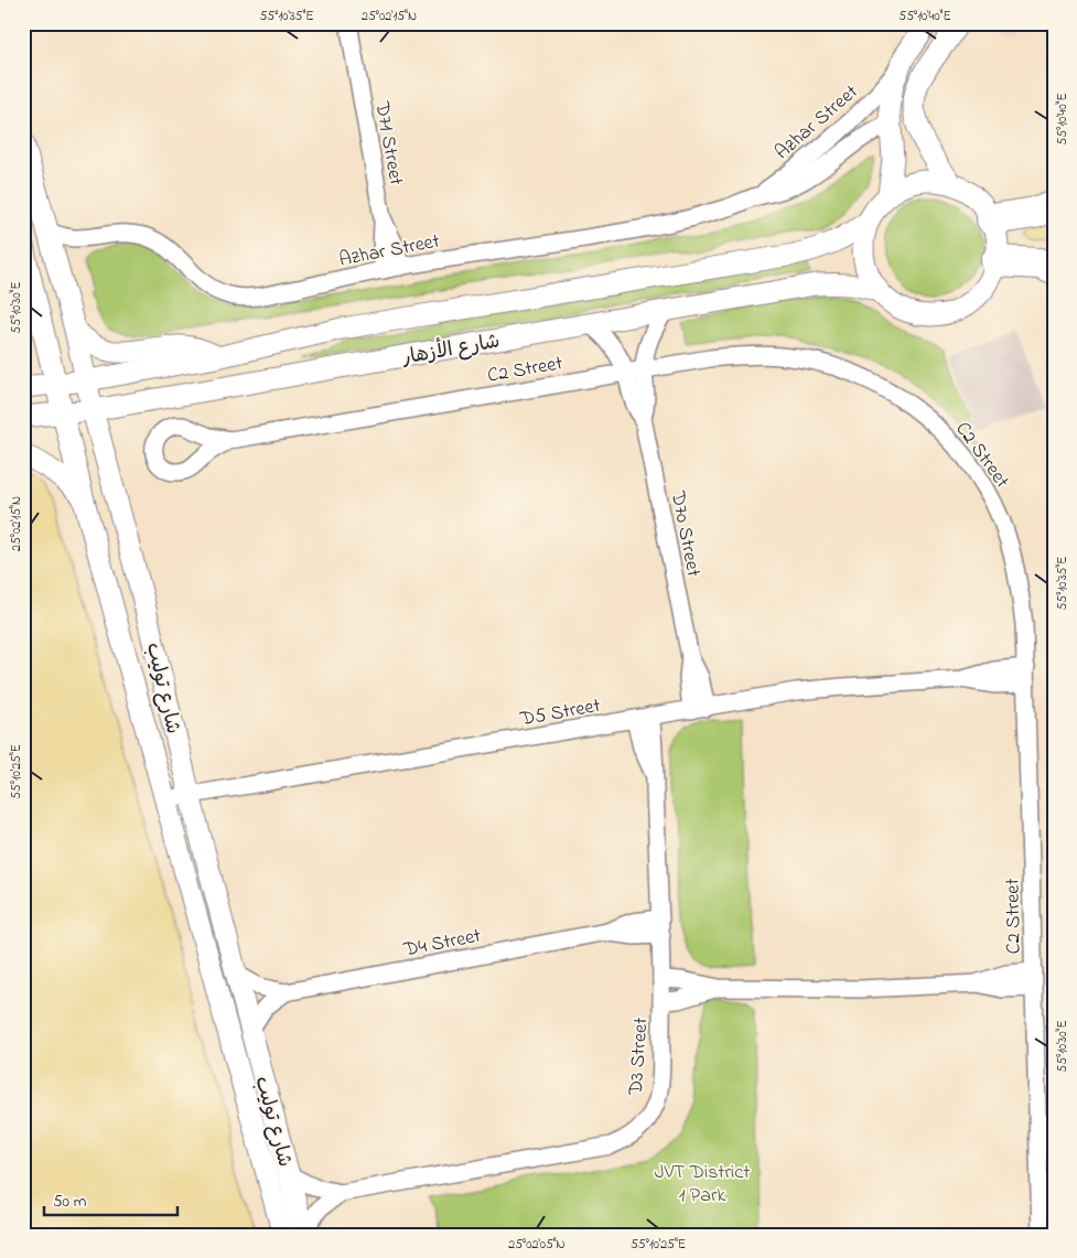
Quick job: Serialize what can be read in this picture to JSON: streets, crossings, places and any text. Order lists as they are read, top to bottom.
{
  "streets": {
    "street": [
      "Azhar Street",
      "D71 Street",
      "شارع الأزهار",
      "C2 Street",
      "D70 Street",
      "شارع توليب",
      "D5 Street",
      "D4 Street",
      "D3 Street"
    ]
  },
  "crossings": [
    ["Azhar Street", "D71 Street"],
    ["Azhar Street", "شارع توليب"],
    ["شارع الأزهار", "D70 Street"],
    ["شارع الأزهار", "شارع توليب"],
    ["C2 Street", "D70 Street"],
    ["C2 Street", "D5 Street"],
    ["D70 Street", "D5 Street"],
    ["شارع توليب", "D5 Street"],
    ["شارع توليب", "D4 Street"],
    ["شارع توليب", "D3 Street"],
    ["D5 Street", "D3 Street"],
    ["D4 Street", "D3 Street"]
  ],
  "parks": ["JVT District 1 Park"],
  "scale_bar": "50 m",
  "coordinates": [
    "55°10'35\"E",
    "25°02'15\"N",
    "55°10'40\"E",
    "55°10'30\"E",
    "55°10'25\"E",
    "25°02'05\"N"
  ]
}
